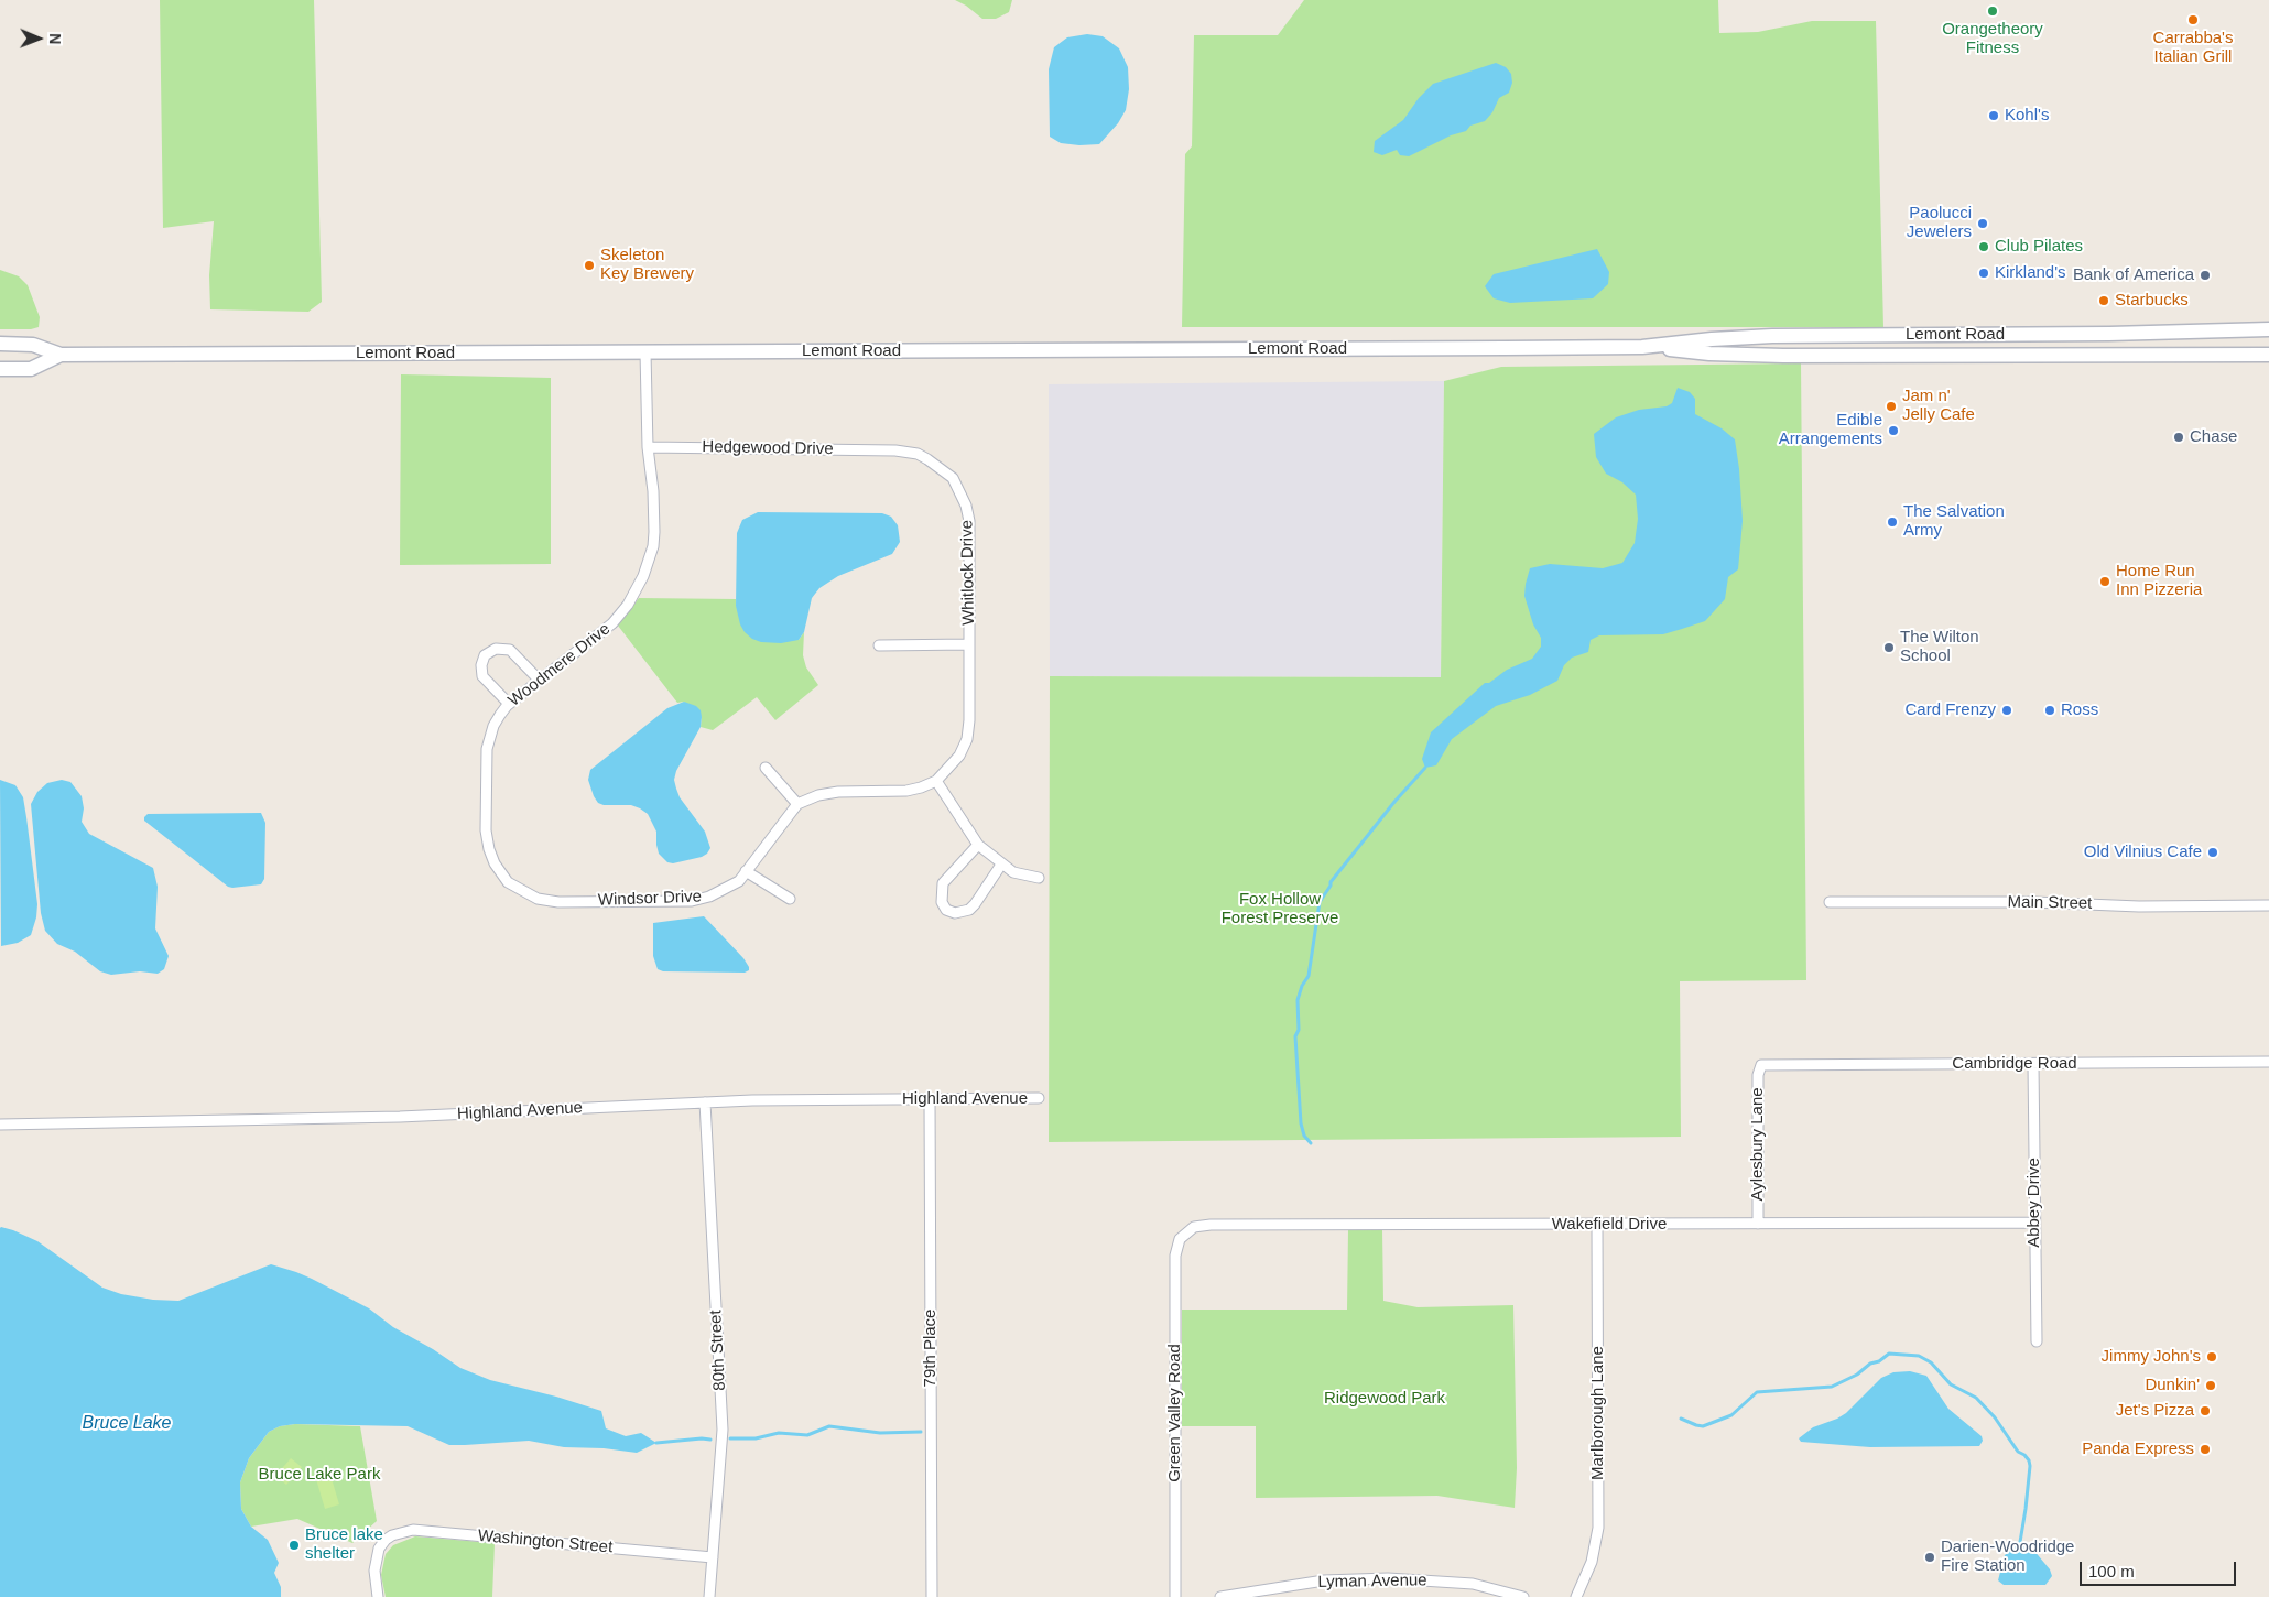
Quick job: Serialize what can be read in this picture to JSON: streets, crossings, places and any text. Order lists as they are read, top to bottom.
{
  "streets": {
    "main road": ["Lemont Road"],
    "street": [
      "Hedgewood Drive",
      "Whitlock Drive",
      "Woodmere Drive",
      "Windsor Drive",
      "Main Street",
      "Cambridge Road",
      "Highland Avenue",
      "Aylesbury Lane",
      "Abbey Drive",
      "Wakefield Drive",
      "79th Place",
      "80th Street",
      "Green Valley Road",
      "Marlborough Lane",
      "Washington Street",
      "Lyman Avenue"
    ]
  },
  "crossings": [
    ["Lemont Road", "Woodmere Drive"],
    ["Hedgewood Drive", "Whitlock Drive"],
    ["Hedgewood Drive", "Woodmere Drive"],
    ["Woodmere Drive", "Windsor Drive"],
    ["Cambridge Road", "Aylesbury Lane"],
    ["Cambridge Road", "Abbey Drive"],
    ["Highland Avenue", "79th Place"],
    ["Highland Avenue", "80th Street"],
    ["Aylesbury Lane", "Wakefield Drive"],
    ["Abbey Drive", "Wakefield Drive"],
    ["Wakefield Drive", "Green Valley Road"],
    ["Wakefield Drive", "Marlborough Lane"],
    ["80th Street", "Washington Street"]
  ],
  "water": ["Bruce Lake"],
  "parks": ["Fox Hollow Forest Preserve", "Ridgewood Park", "Bruce Lake Park"],
  "places": [
    "Orangetheory Fitness",
    "Carrabba's Italian Grill",
    "Kohl's",
    "Paolucci Jewelers",
    "Club Pilates",
    "Skeleton Key Brewery",
    "Kirkland's",
    "Bank of America",
    "Starbucks",
    "Jam n' Jelly Cafe",
    "Edible Arrangements",
    "Chase",
    "The Salvation Army",
    "Home Run Inn Pizzeria",
    "The Wilton School",
    "Card Frenzy",
    "Ross",
    "Old Vilnius Cafe",
    "Jimmy John's",
    "Dunkin'",
    "Jet's Pizza",
    "Panda Express",
    "Bruce lake shelter",
    "Darien-Woodridge Fire Station"
  ],
  "scale_bar": "100 m",
  "north": "right"
}
